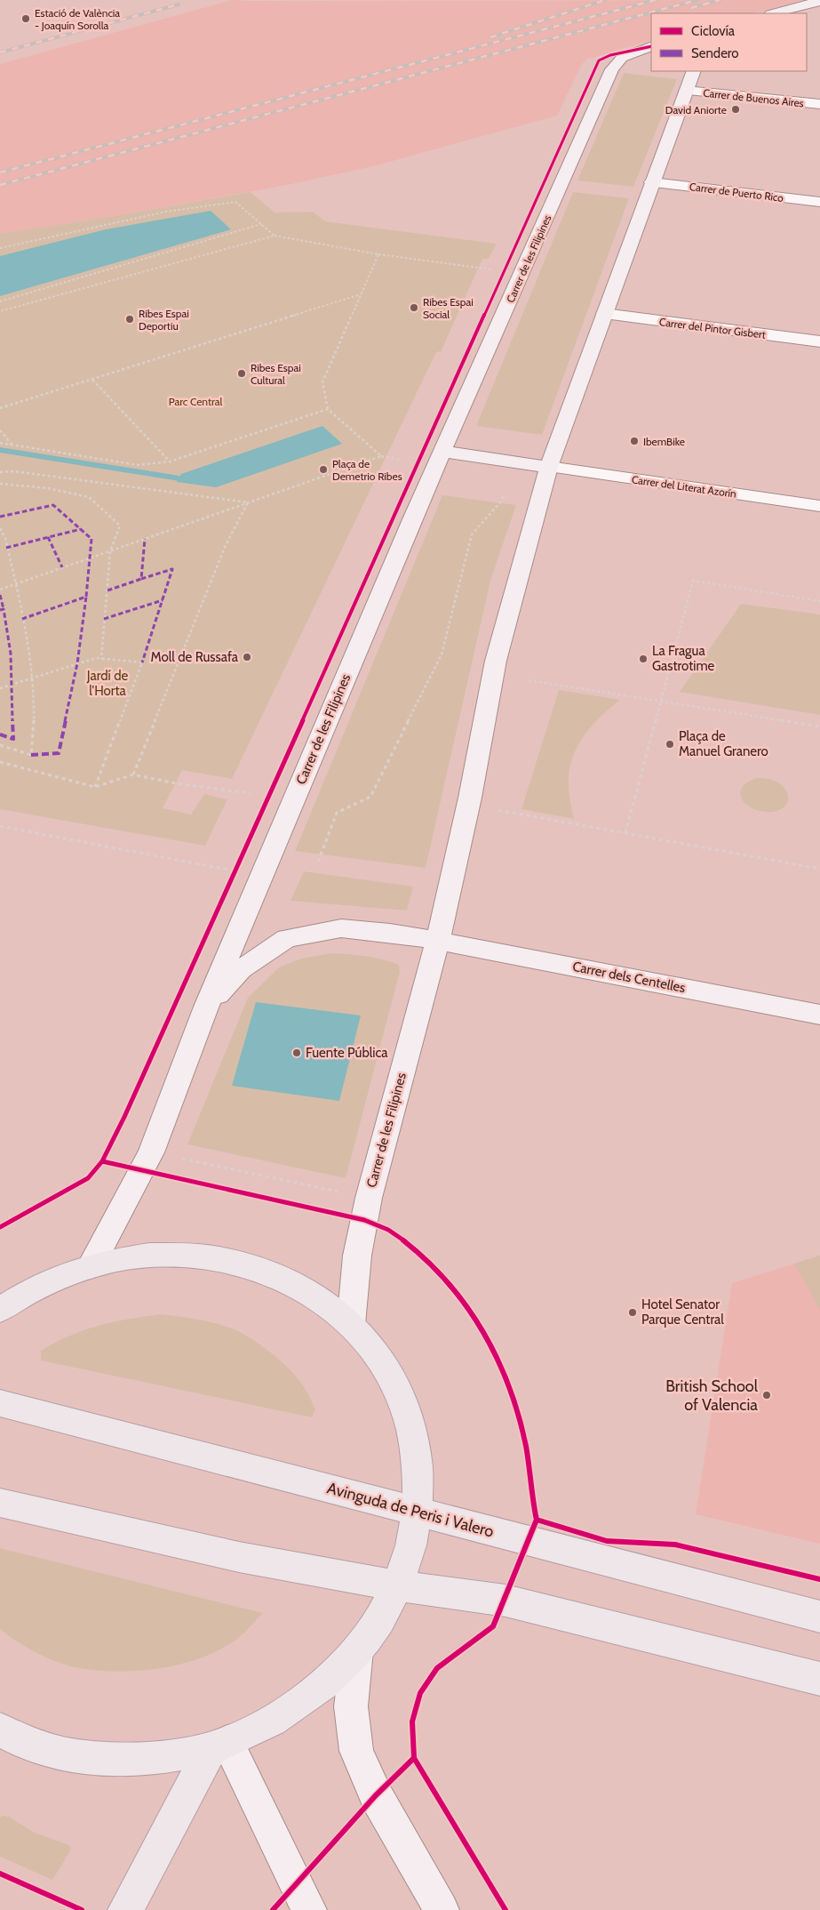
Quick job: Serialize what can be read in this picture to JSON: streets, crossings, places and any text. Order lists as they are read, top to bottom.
{
  "streets": {
    "main road": ["Carrer de les Filipines", "Carrer dels Centelles", "Avinguda de Peris i Valero"],
    "street": [
      "Carrer de Buenos Aires",
      "Carrer de Puerto Rico",
      "Carrer del Pintor Gisbert",
      "Carrer del Literat Azorín"
    ]
  },
  "crossings": [
    ["Carrer de Buenos Aires", "Carrer de les Filipines"],
    ["Carrer de Puerto Rico", "Carrer de les Filipines"],
    ["Carrer de les Filipines", "Carrer del Pintor Gisbert"],
    ["Carrer de les Filipines", "Carrer del Literat Azorín"],
    ["Carrer de les Filipines", "Carrer dels Centelles"]
  ],
  "parks": ["Parc Central", "Jardí de l'Horta"],
  "places": [
    "Estació de València - Joaquín Sorolla",
    "David Aniorte",
    "Ribes Espai Social",
    "Ribes Espai Deportiu",
    "Ribes Espai Cultural",
    "IbemBike",
    "Plaça de Demetrio Ribes",
    "Moll de Russafa",
    "La Fragua Gastrotime",
    "Plaça de Manuel Granero",
    "Fuente Pública",
    "Hotel Senator Parque Central",
    "British School of Valencia"
  ],
  "legend": ["Ciclovía", "Sendero"]
}
